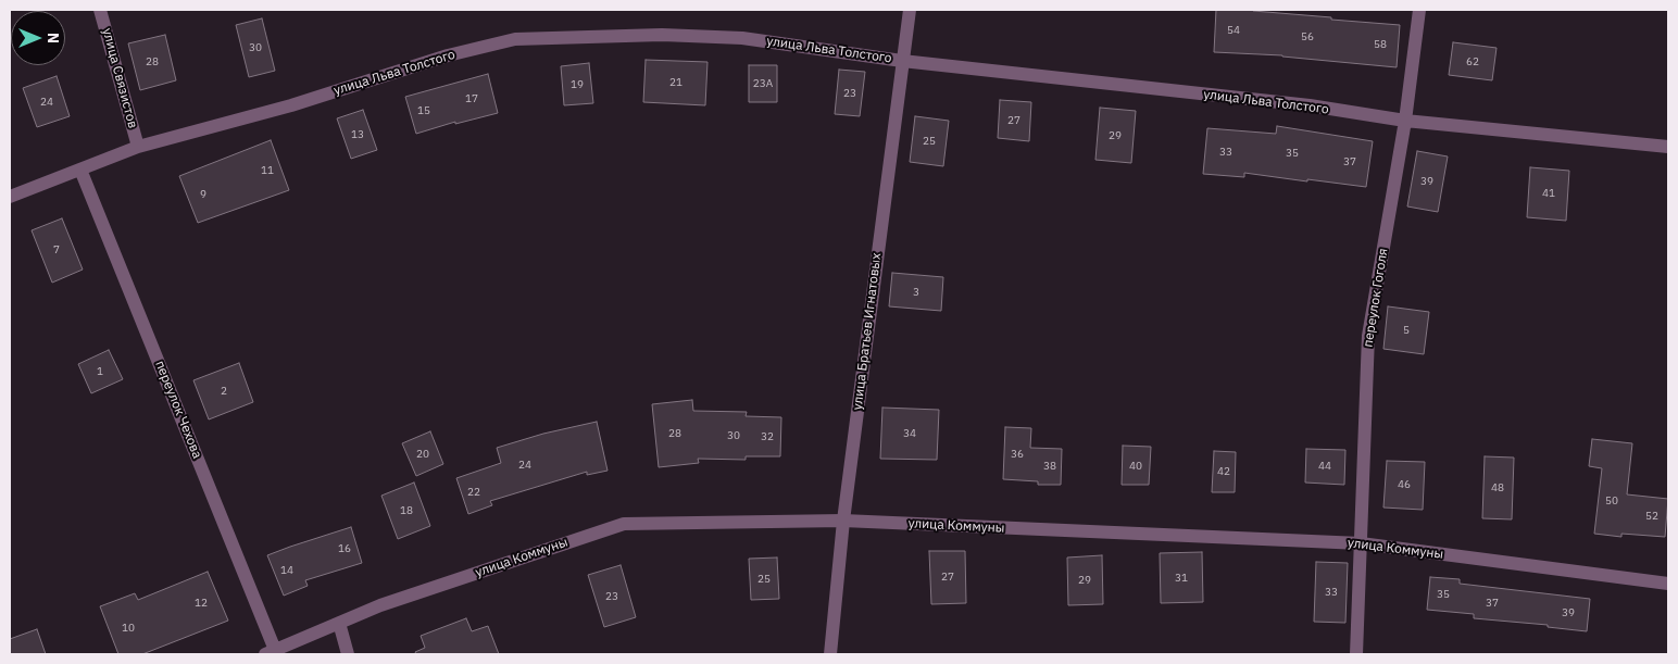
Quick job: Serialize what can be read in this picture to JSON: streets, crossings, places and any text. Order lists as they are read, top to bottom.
{
  "streets": {
    "street": [
      "улица Льва Толстого",
      "улица Связистов",
      "переулок Гоголя",
      "улица Братьев Игнатовых",
      "переулок Чехова",
      "улица Коммуны"
    ]
  },
  "crossings": [
    ["улица Льва Толстого", "улица Связистов"],
    ["улица Льва Толстого", "переулок Гоголя"],
    ["улица Льва Толстого", "улица Братьев Игнатовых"],
    ["улица Льва Толстого", "переулок Чехова"],
    ["переулок Гоголя", "улица Коммуны"],
    ["улица Братьев Игнатовых", "улица Коммуны"],
    ["переулок Чехова", "улица Коммуны"]
  ],
  "house_numbers": [
    "54",
    "56",
    "58",
    "30",
    "28",
    "62",
    "21",
    "23А",
    "19",
    "23",
    "17",
    "24",
    "15",
    "27",
    "13",
    "29",
    "25",
    "33",
    "35",
    "37",
    "11",
    "39",
    "41",
    "9",
    "7",
    "3",
    "5",
    "1",
    "2",
    "28",
    "34",
    "30",
    "32",
    "20",
    "36",
    "24",
    "38",
    "40",
    "44",
    "42",
    "46",
    "48",
    "22",
    "50",
    "18",
    "52",
    "16",
    "14",
    "27",
    "31",
    "25",
    "29",
    "33",
    "35",
    "23",
    "12",
    "37",
    "39",
    "10"
  ],
  "north": "right"
}
